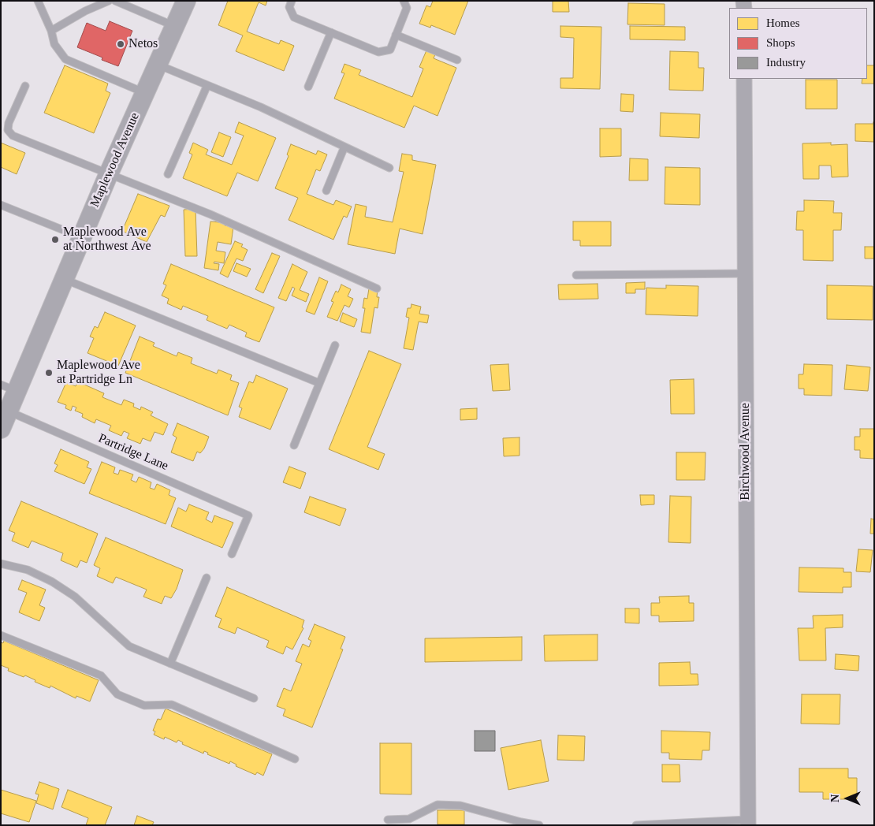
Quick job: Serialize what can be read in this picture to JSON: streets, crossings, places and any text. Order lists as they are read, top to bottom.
{
  "streets": {
    "street": ["Maplewood Avenue", "Birchwood Avenue"],
    "lane": ["Partridge Lane"]
  },
  "crossings": [
    ["Maplewood Avenue", "Partridge Lane"]
  ],
  "places": ["Netos", "Maplewood Ave at Northwest Ave", "Maplewood Ave at Partridge Ln"],
  "legend": ["Homes", "Shops", "Industry"],
  "north": "left"
}
